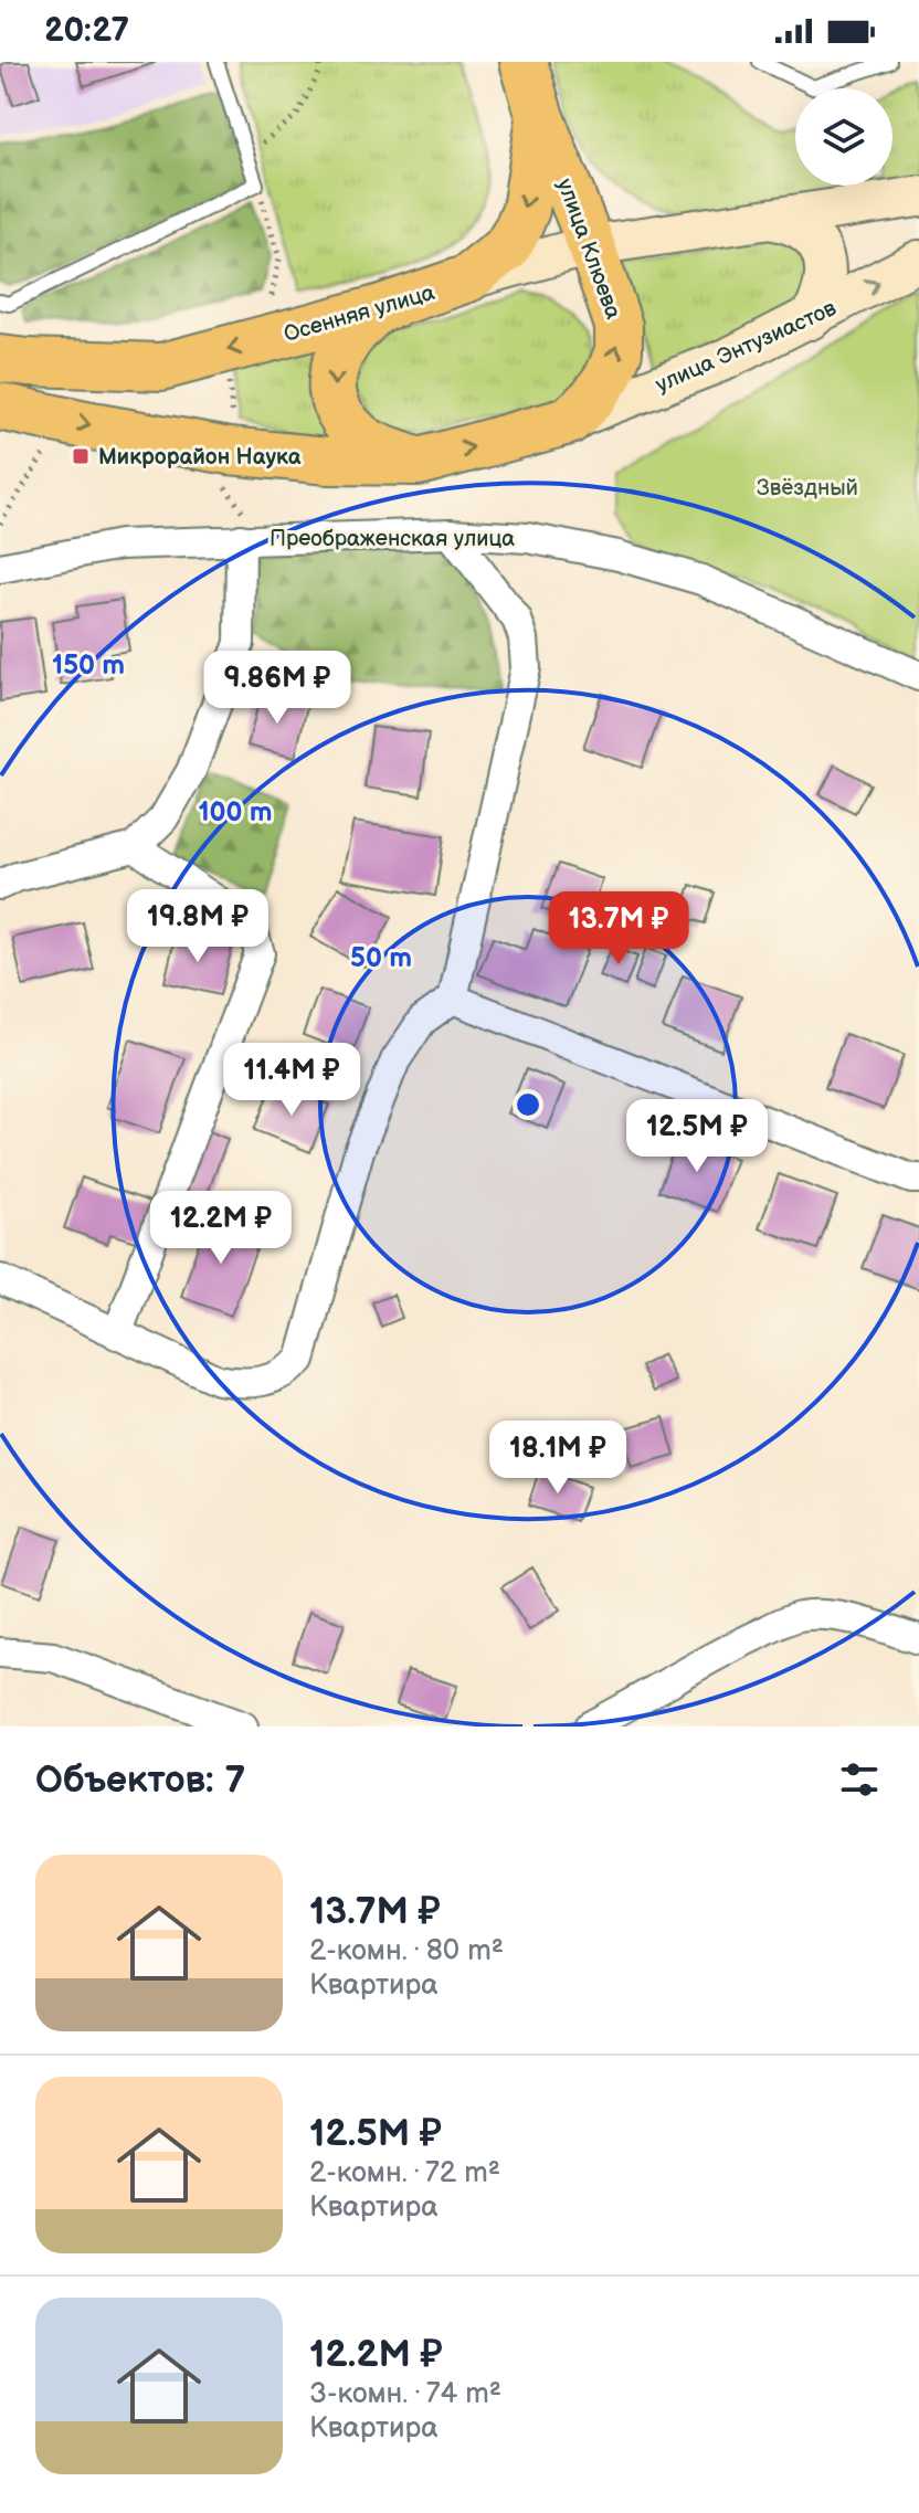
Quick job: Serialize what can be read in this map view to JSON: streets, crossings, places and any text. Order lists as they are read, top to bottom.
{
  "streets": {
    "main road": ["улица Клюева", "Осенняя улица", "улица Энтузиастов"],
    "street": ["Преображенская улица"]
  },
  "crossings": [
    ["улица Клюева", "Осенняя улица"],
    ["улица Клюева", "улица Энтузиастов"]
  ],
  "parks": ["Звёздный"],
  "places": {
    "transit": ["Микрорайон Наука"]
  },
  "page": {
    "status": "20:27",
    "price": [
      "9.86M ₽",
      "19.8M ₽",
      "13.7M ₽",
      "11.4M ₽",
      "12.5M ₽",
      "12.2M ₽",
      "18.1M ₽"
    ],
    "heading": "Объектов: 7",
    "list": [
      {
        "name": "13.7M ₽",
        "note": "2-комн. · 80 m² · Квартира"
      },
      {
        "name": "12.5M ₽",
        "note": "2-комн. · 72 m² · Квартира"
      },
      {
        "name": "12.2M ₽",
        "note": "3-комн. · 74 m² · Квартира"
      }
    ]
  },
  "rings": ["150 m", "100 m", "50 m"]
}
